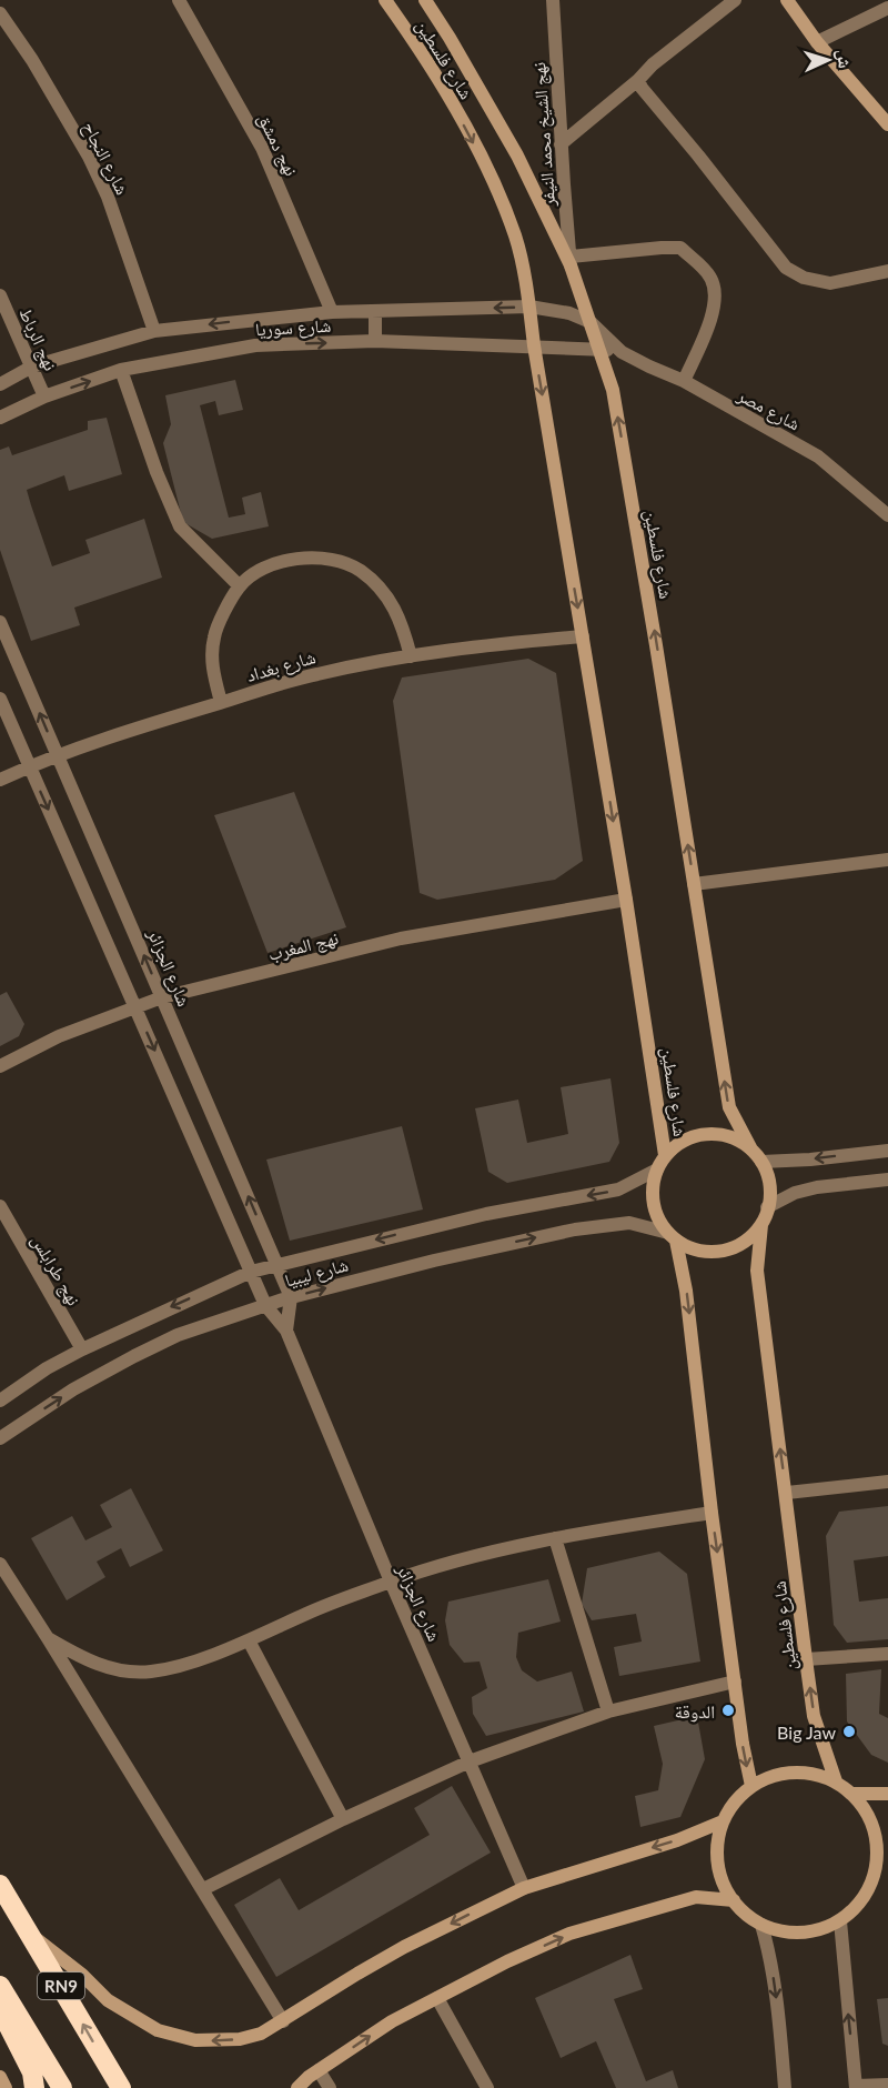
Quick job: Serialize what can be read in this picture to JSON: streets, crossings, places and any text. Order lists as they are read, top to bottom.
{
  "streets": {
    "highway": ["RN9"],
    "street": [
      "شارع فلسطين",
      "نهج الشيخ محمد النيفر",
      "نهج دمشق",
      "شارع النجاح",
      "شارع سوريا",
      "نهج الرباط",
      "شارع مصر",
      "شارع بغداد",
      "نهج المغرب",
      "شارع الجزائر",
      "نهج طرابلس",
      "شارع ليبيا"
    ]
  },
  "crossings": [
    ["شارع فلسطين", "نهج الشيخ محمد النيفر"],
    ["شارع فلسطين", "شارع سوريا"],
    ["شارع فلسطين", "شارع مصر"],
    ["شارع فلسطين", "شارع بغداد"],
    ["شارع فلسطين", "نهج المغرب"],
    ["شارع فلسطين", "شارع ليبيا"],
    ["نهج دمشق", "شارع سوريا"],
    ["شارع النجاح", "شارع سوريا"],
    ["شارع سوريا", "نهج الرباط"],
    ["شارع سوريا", "شارع مصر"],
    ["شارع بغداد", "شارع الجزائر"],
    ["نهج المغرب", "شارع الجزائر"],
    ["شارع الجزائر", "شارع ليبيا"],
    ["نهج طرابلس", "شارع ليبيا"]
  ],
  "places": ["الدوقة", "Big Jaw"],
  "north": "right"
}
